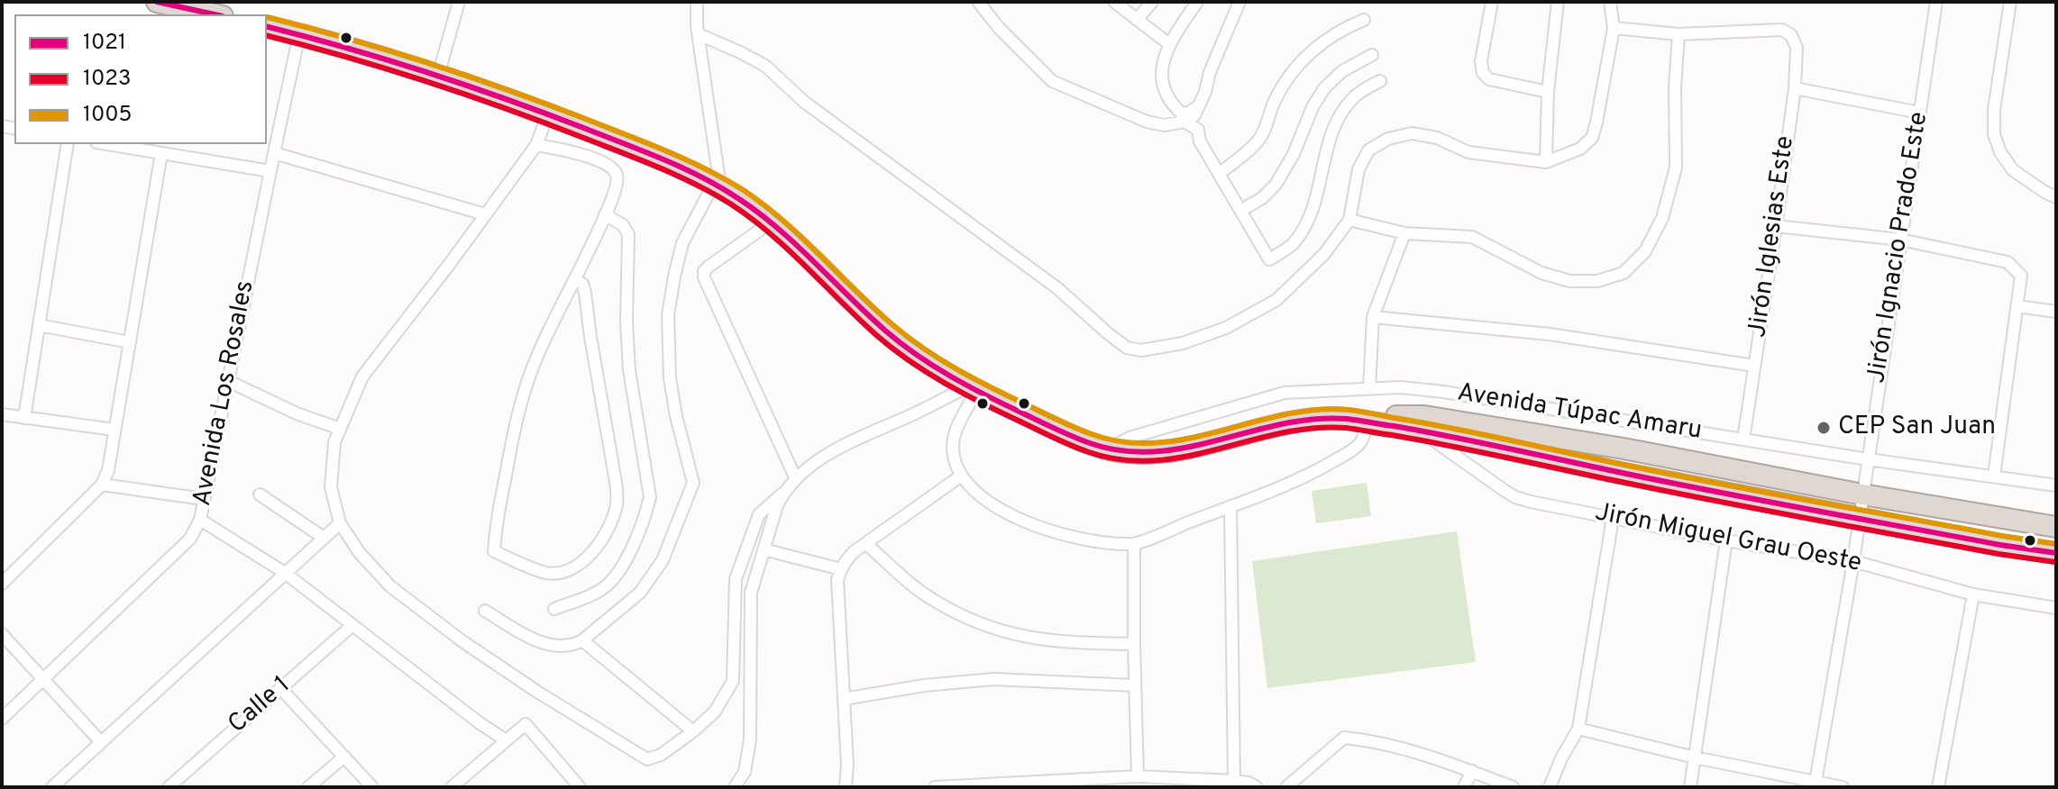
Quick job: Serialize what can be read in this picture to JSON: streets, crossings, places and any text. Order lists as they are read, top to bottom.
{
  "streets": {
    "highway": ["Avenida Túpac Amaru"],
    "street": [
      "Jirón Iglesias Este",
      "Jirón Ignacio Prado Este",
      "Avenida Los Rosales",
      "Jirón Miguel Grau Oeste",
      "Calle 1"
    ]
  },
  "crossings": [
    ["Jirón Iglesias Este", "Avenida Túpac Amaru"],
    ["Jirón Ignacio Prado Este", "Avenida Túpac Amaru"],
    ["Jirón Ignacio Prado Este", "Jirón Miguel Grau Oeste"],
    ["Avenida Los Rosales", "Avenida Túpac Amaru"],
    ["Avenida Túpac Amaru", "Jirón Miguel Grau Oeste"]
  ],
  "places": ["CEP San Juan"],
  "lines": ["transit line 1021", "transit line 1005", "transit line 1023"],
  "legend": ["1021", "1023", "1005"]
}
